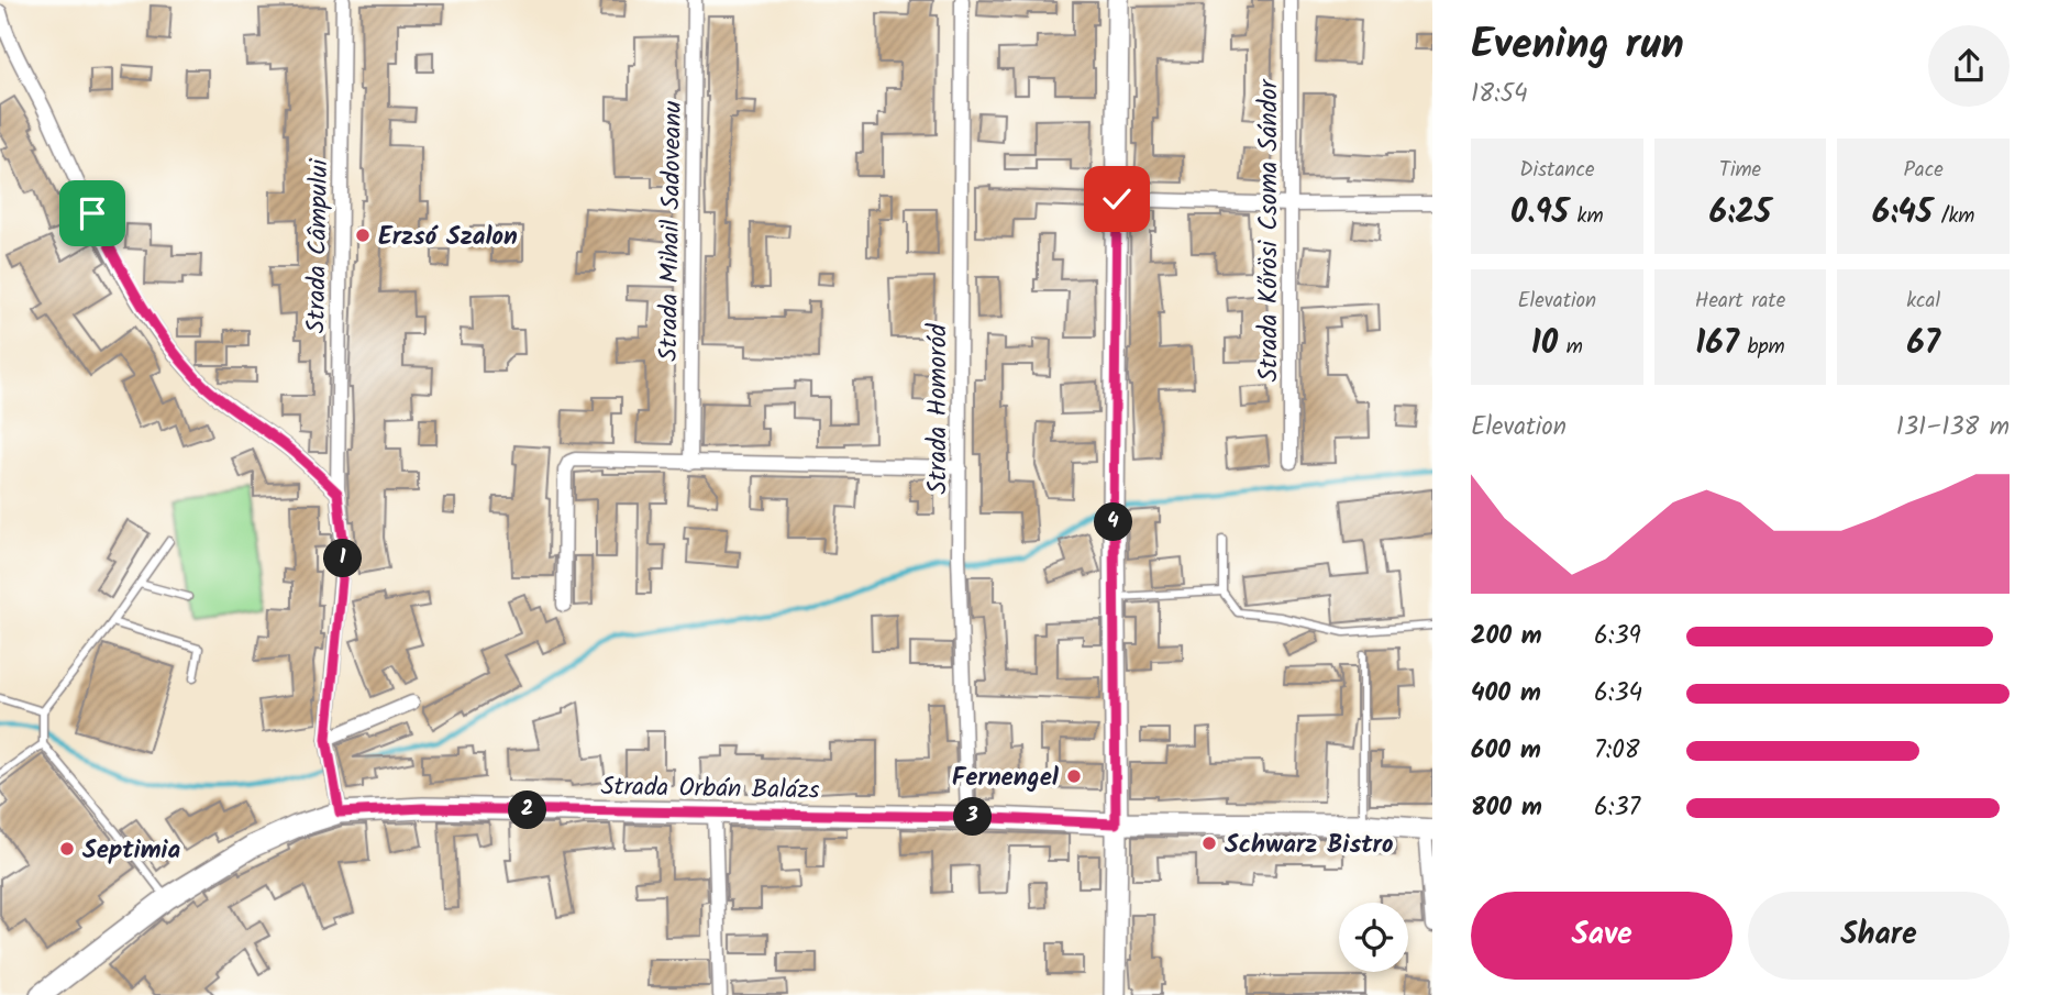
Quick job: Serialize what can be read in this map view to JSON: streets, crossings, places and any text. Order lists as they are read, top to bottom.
{
  "streets": {
    "main road": ["Strada Orbán Balázs"],
    "street": [
      "Strada Mihail Sadoveanu",
      "Strada Kőrösi Csoma Sándor",
      "Strada Câmpului",
      "Strada Homoród"
    ]
  },
  "crossings": [
    ["Strada Câmpului", "Strada Orbán Balázs"],
    ["Strada Homoród", "Strada Orbán Balázs"]
  ],
  "places": [
    "Erzsó Szalon",
    "Fernengel",
    "Schwarz Bistro",
    "Septimia"
  ],
  "page": {
    "heading": ["Evening run", "18:54"],
    "stats": [
      ["Distance", "0.95 km"],
      ["Time", "6:25"],
      ["Pace", "6:45 /km"],
      ["Elevation", "10 m"],
      ["Heart rate", "167 bpm"],
      ["kcal", "67"]
    ],
    "chart": ["Elevation", "131–138 m"],
    "pins": [
      "4",
      "1",
      "2",
      "3"
    ],
    "list": [
      {
        "name": "200 m",
        "note": "6:39"
      },
      {
        "name": "400 m",
        "note": "6:34"
      },
      {
        "name": "600 m",
        "note": "7:08"
      },
      {
        "name": "800 m",
        "note": "6:37"
      }
    ],
    "buttons": ["Save", "Share"]
  }
}
